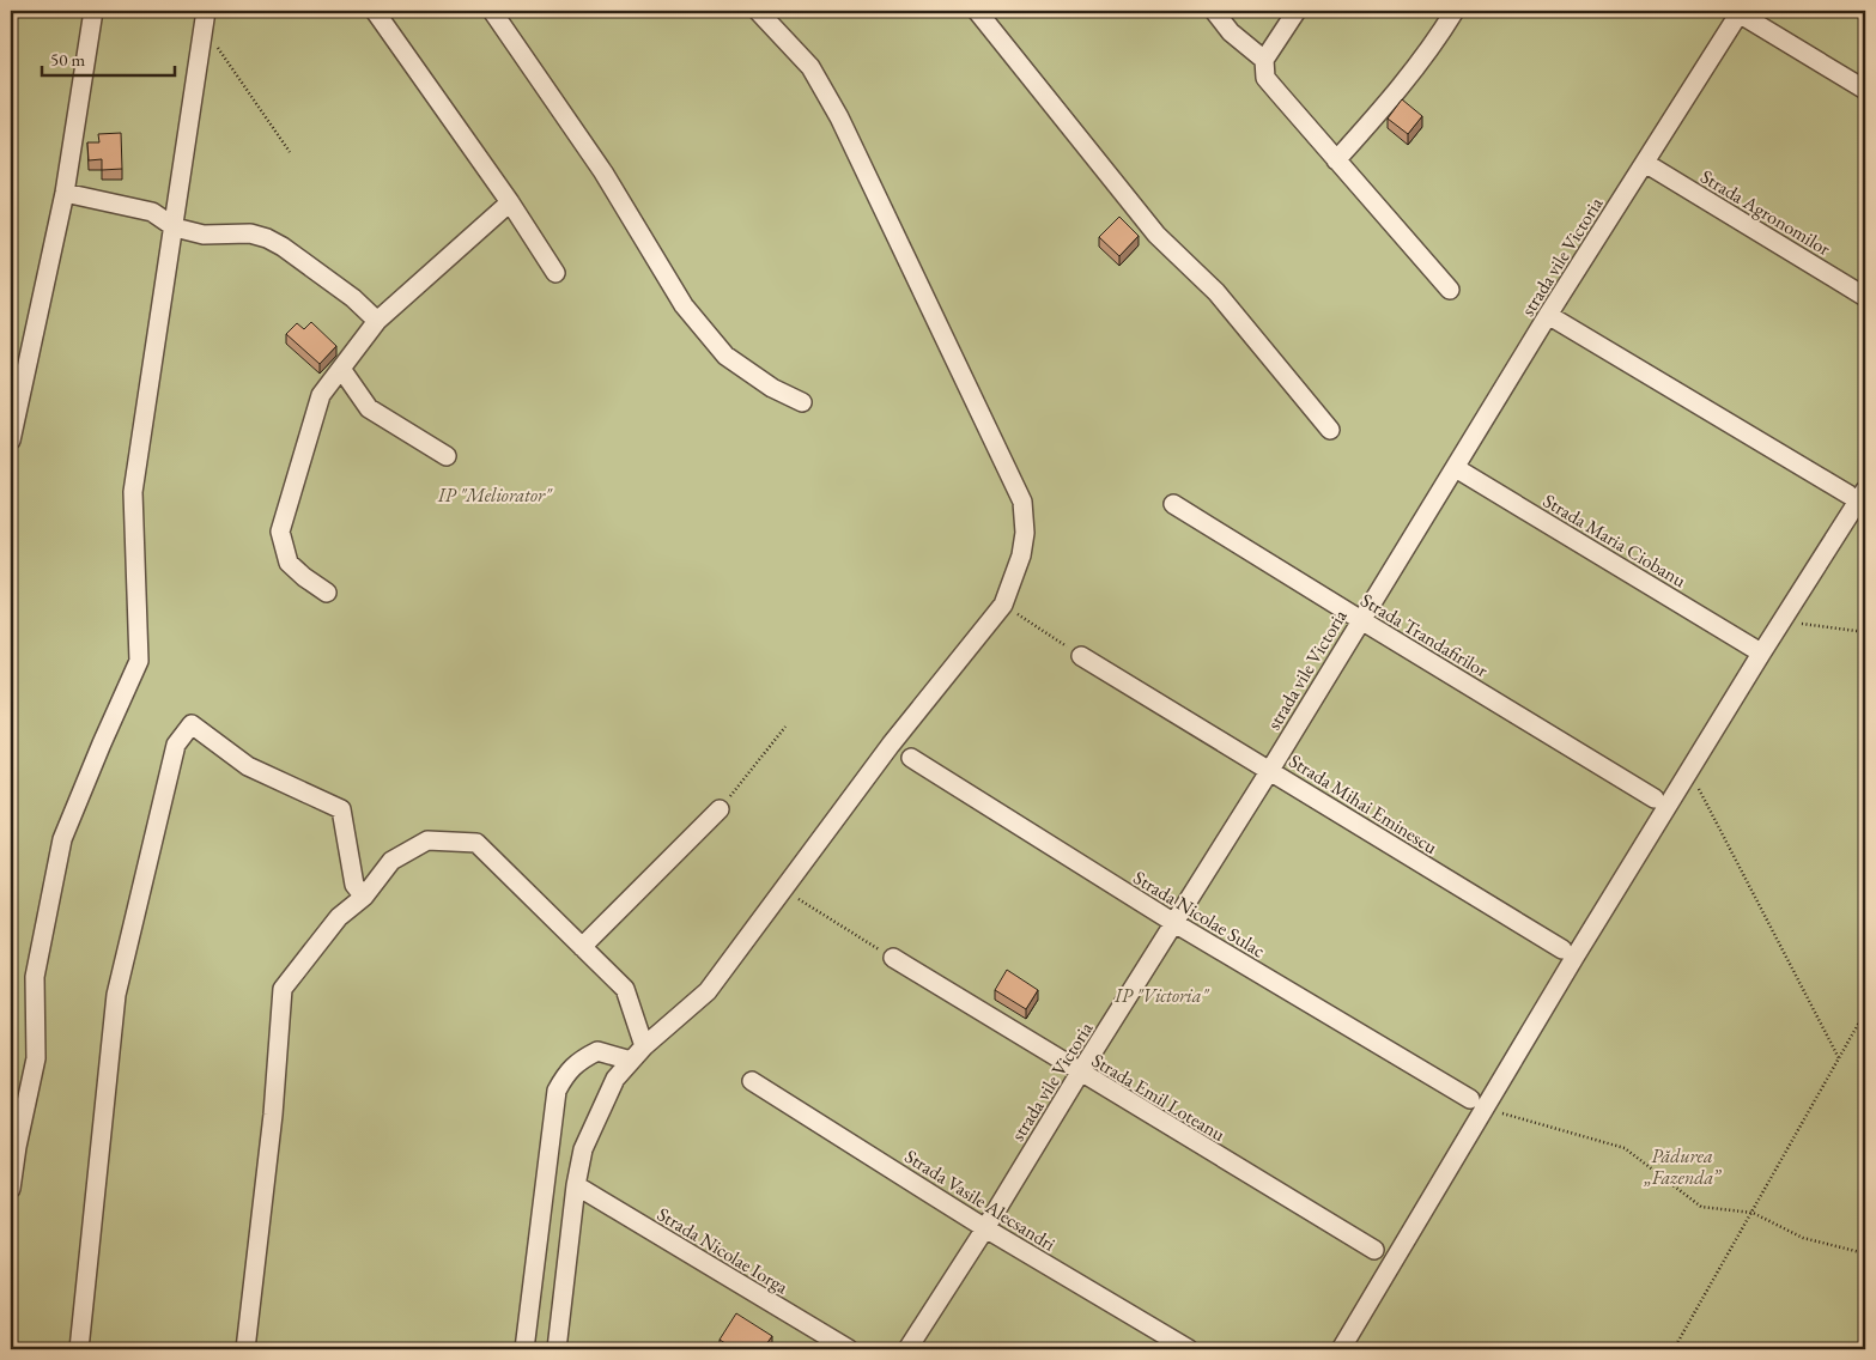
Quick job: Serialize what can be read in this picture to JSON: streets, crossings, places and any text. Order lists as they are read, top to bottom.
{
  "streets": {
    "street": [
      "Strada Agronomilor",
      "strada vile Victoria",
      "Strada Maria Ciobanu",
      "Strada Trandafirilor",
      "Strada Mihai Eminescu",
      "Strada Nicolae Sulac",
      "Strada Emil Loteanu",
      "Strada Vasile Alecsandri",
      "Strada Nicolae Iorga"
    ]
  },
  "crossings": [
    ["Strada Agronomilor", "strada vile Victoria"],
    ["strada vile Victoria", "Strada Maria Ciobanu"],
    ["strada vile Victoria", "Strada Trandafirilor"],
    ["strada vile Victoria", "Strada Mihai Eminescu"],
    ["strada vile Victoria", "Strada Nicolae Sulac"],
    ["strada vile Victoria", "Strada Emil Loteanu"],
    ["strada vile Victoria", "Strada Vasile Alecsandri"]
  ],
  "parks": ["IP \"Meliorator\"", "IP \"Victoria\"", "Pădurea „Fazenda”"],
  "scale_bar": "50 m"
}
